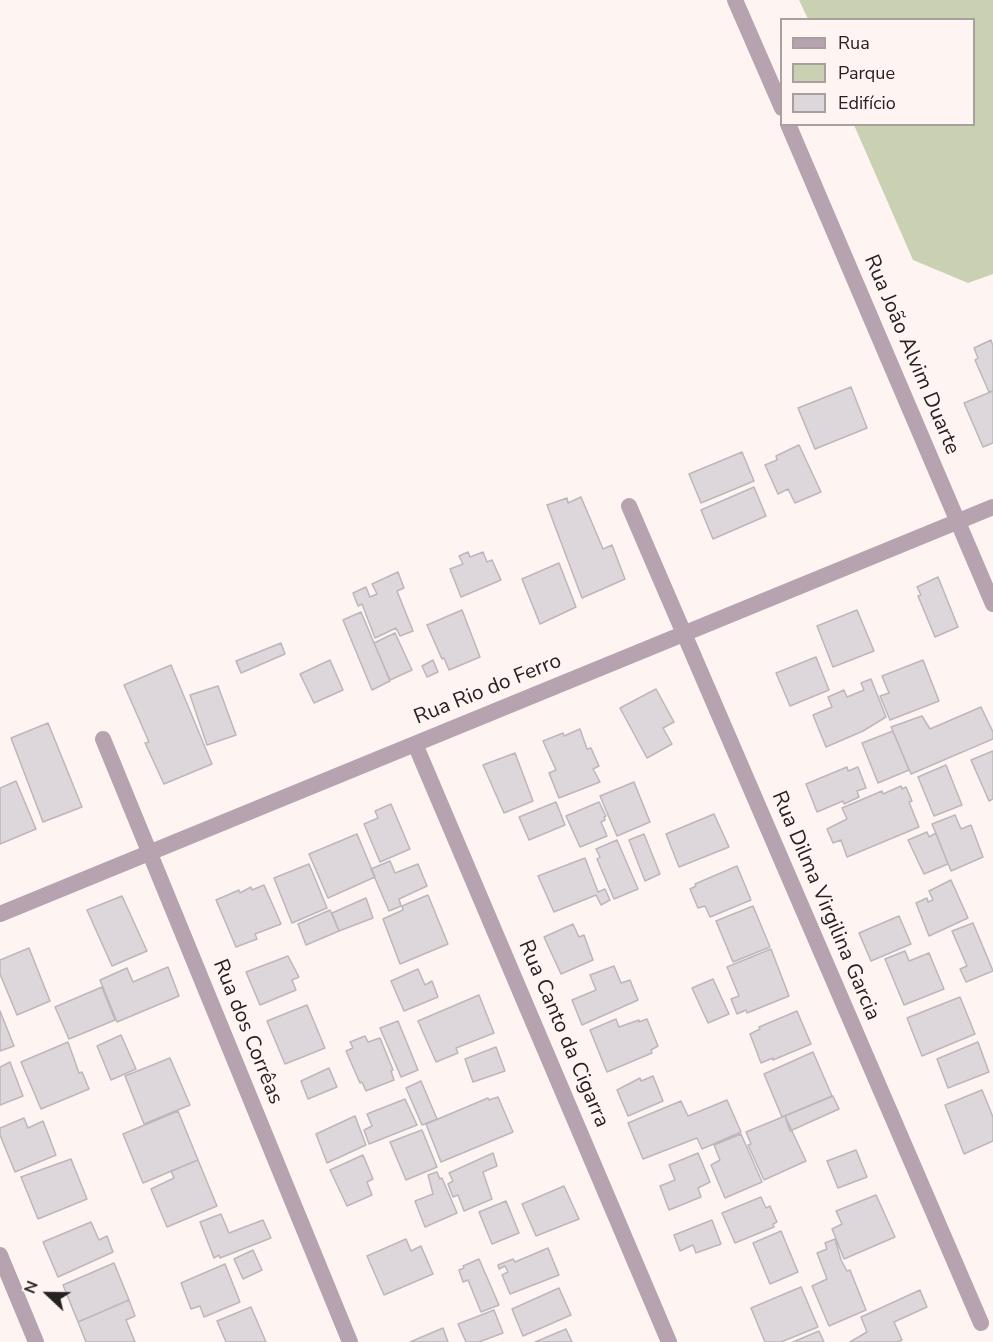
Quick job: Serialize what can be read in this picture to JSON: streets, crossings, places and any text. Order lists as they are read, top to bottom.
{
  "streets": {
    "street": [
      "Rua João Alvim Duarte",
      "Rua Rio do Ferro",
      "Rua Dilma Virgilina Garcia",
      "Rua dos Corrêas",
      "Rua Canto da Cigarra"
    ]
  },
  "crossings": [
    ["Rua João Alvim Duarte", "Rua Rio do Ferro"],
    ["Rua Rio do Ferro", "Rua Dilma Virgilina Garcia"],
    ["Rua Rio do Ferro", "Rua dos Corrêas"],
    ["Rua Rio do Ferro", "Rua Canto da Cigarra"]
  ],
  "legend": ["Rua", "Parque", "Edifício"],
  "north": "left"
}
